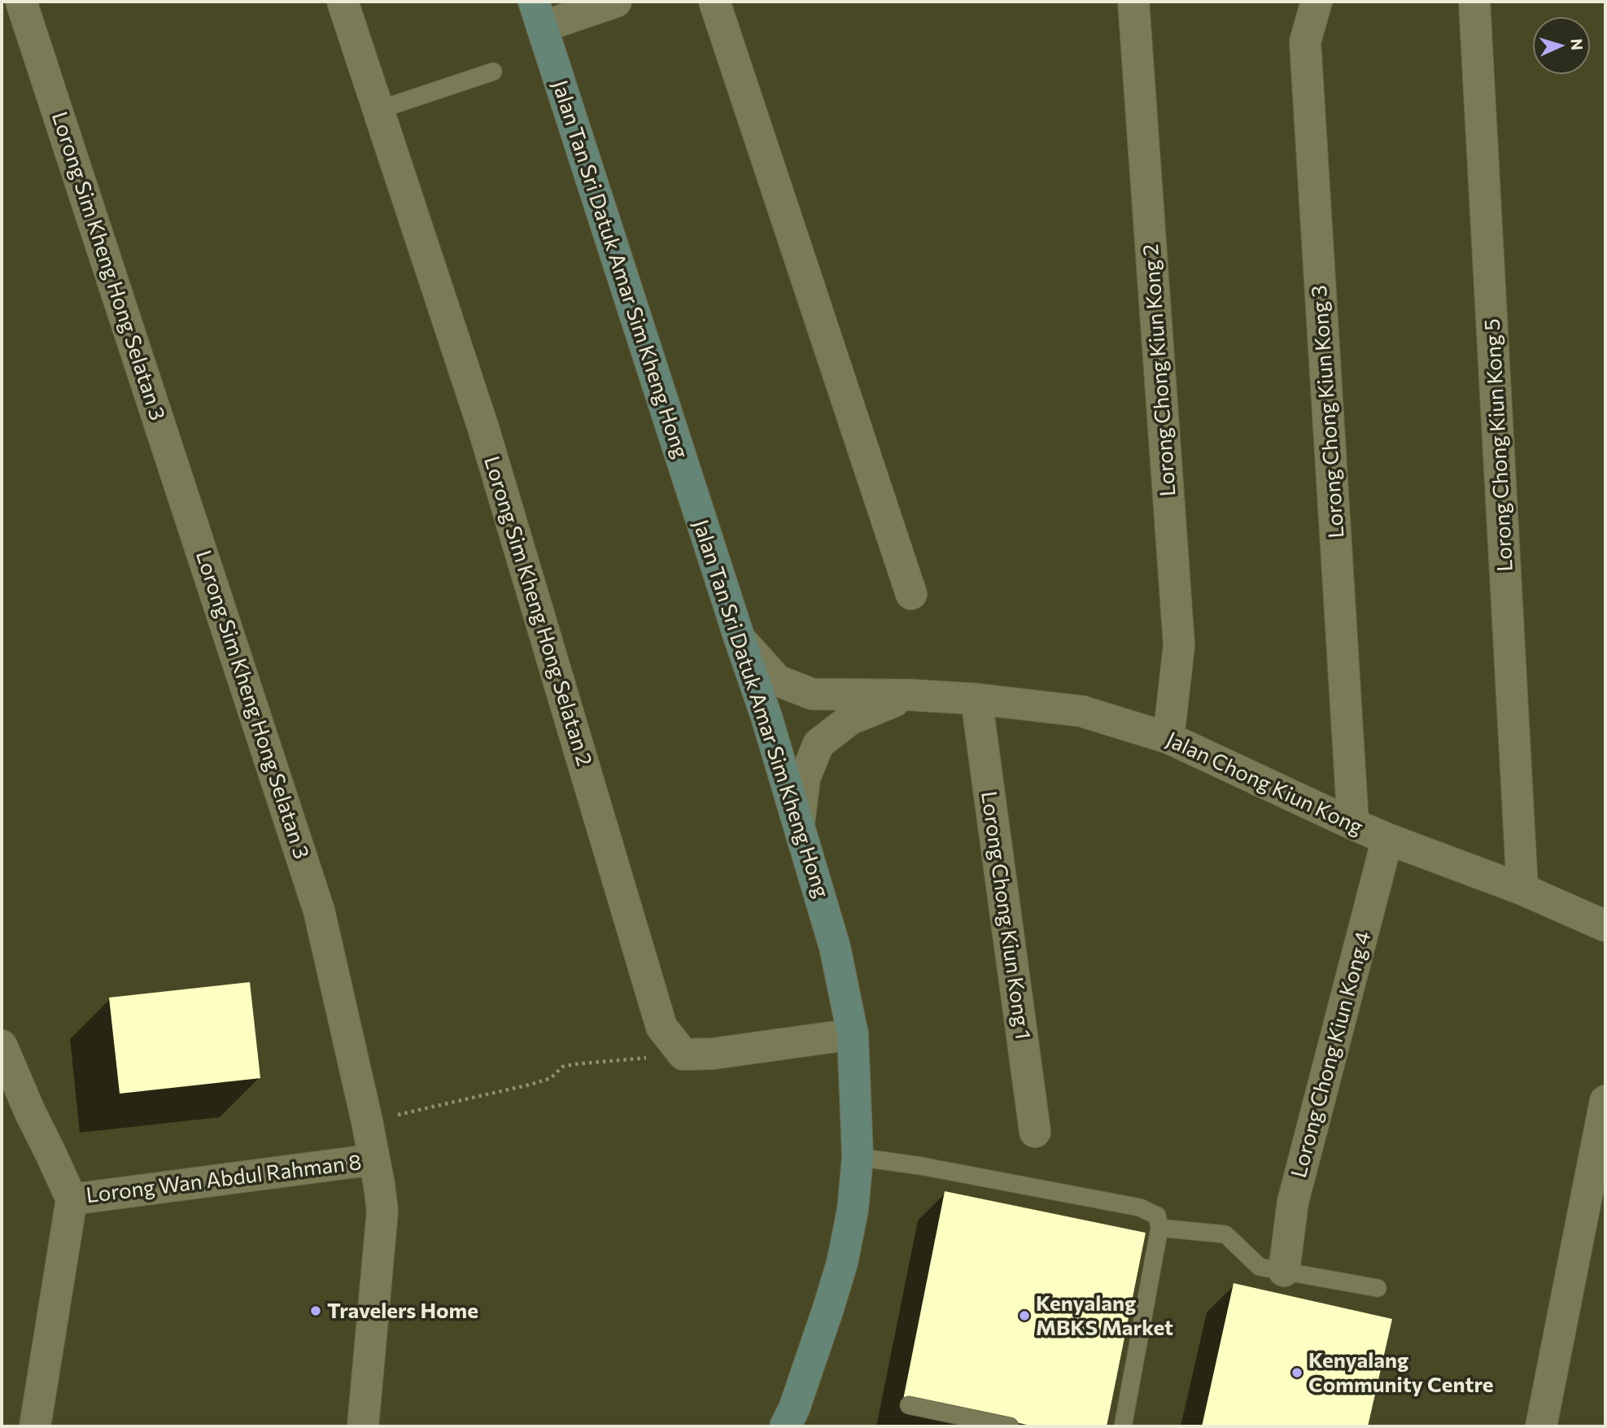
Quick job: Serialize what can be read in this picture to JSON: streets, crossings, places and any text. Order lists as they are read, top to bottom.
{
  "streets": {
    "street": [
      "Lorong Sim Kheng Hong Selatan 3",
      "Jalan Tan Sri Datuk Amar Sim Kheng Hong",
      "Lorong Chong Kiun Kong 2",
      "Lorong Chong Kiun Kong 3",
      "Lorong Chong Kiun Kong 5",
      "Lorong Sim Kheng Hong Selatan 2",
      "Jalan Chong Kiun Kong",
      "Lorong Chong Kiun Kong 1",
      "Lorong Chong Kiun Kong 4",
      "Lorong Wan Abdul Rahman 8"
    ]
  },
  "crossings": [
    ["Lorong Sim Kheng Hong Selatan 3", "Lorong Wan Abdul Rahman 8"],
    ["Jalan Tan Sri Datuk Amar Sim Kheng Hong", "Jalan Chong Kiun Kong"],
    ["Lorong Chong Kiun Kong 2", "Jalan Chong Kiun Kong"],
    ["Lorong Chong Kiun Kong 3", "Jalan Chong Kiun Kong"],
    ["Lorong Chong Kiun Kong 5", "Jalan Chong Kiun Kong"],
    ["Jalan Chong Kiun Kong", "Lorong Chong Kiun Kong 1"],
    ["Jalan Chong Kiun Kong", "Lorong Chong Kiun Kong 4"]
  ],
  "places": ["Travelers Home", "Kenyalang MBKS Market", "Kenyalang Community Centre"],
  "north": "right"
}
